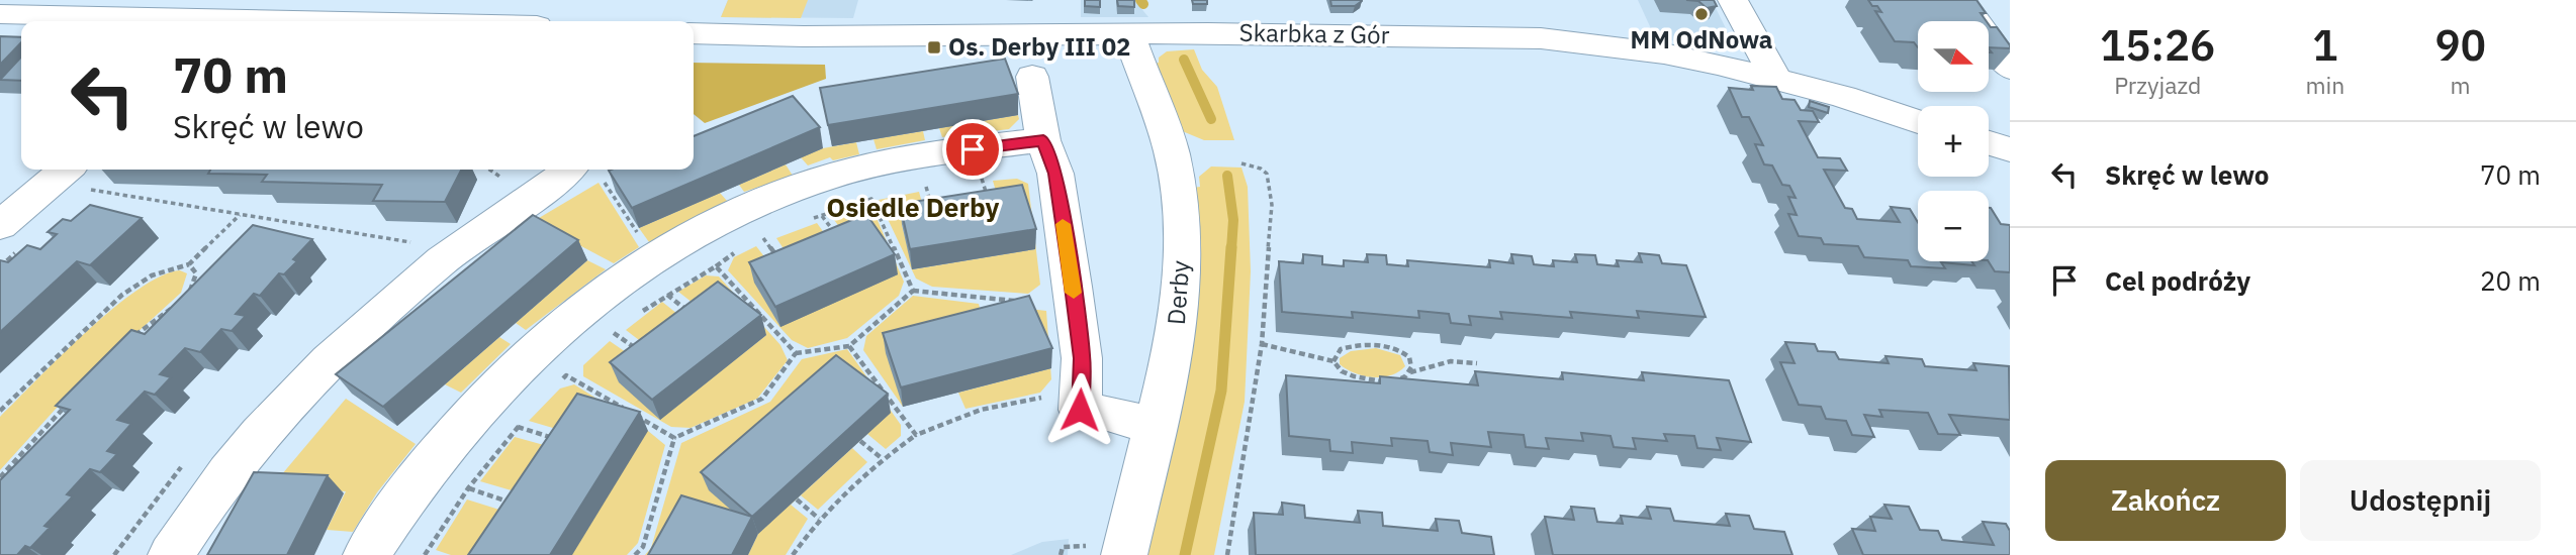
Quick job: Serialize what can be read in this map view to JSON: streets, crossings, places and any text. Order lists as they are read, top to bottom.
{
  "streets": {
    "street": ["Skarbka z Gór", "Derby"]
  },
  "crossings": [
    ["Skarbka z Gór", "Derby"]
  ],
  "districts": ["Osiedle Derby"],
  "places": {
    "other": ["MM OdNowa"],
    "transit": ["Os. Derby III 02"]
  },
  "north": "right",
  "page": {
    "eta": [
      "15:26",
      "Przyjazd",
      "1",
      "min",
      "90",
      "m"
    ],
    "map_buttons": ["+", "−"],
    "turn": ["70 m", "Skręć w lewo"],
    "list": [
      {
        "name": "Skręć w lewo",
        "value": "70 m"
      },
      {
        "name": "Cel podróży",
        "value": "20 m"
      }
    ],
    "buttons": ["Zakończ", "Udostępnij"]
  }
}
